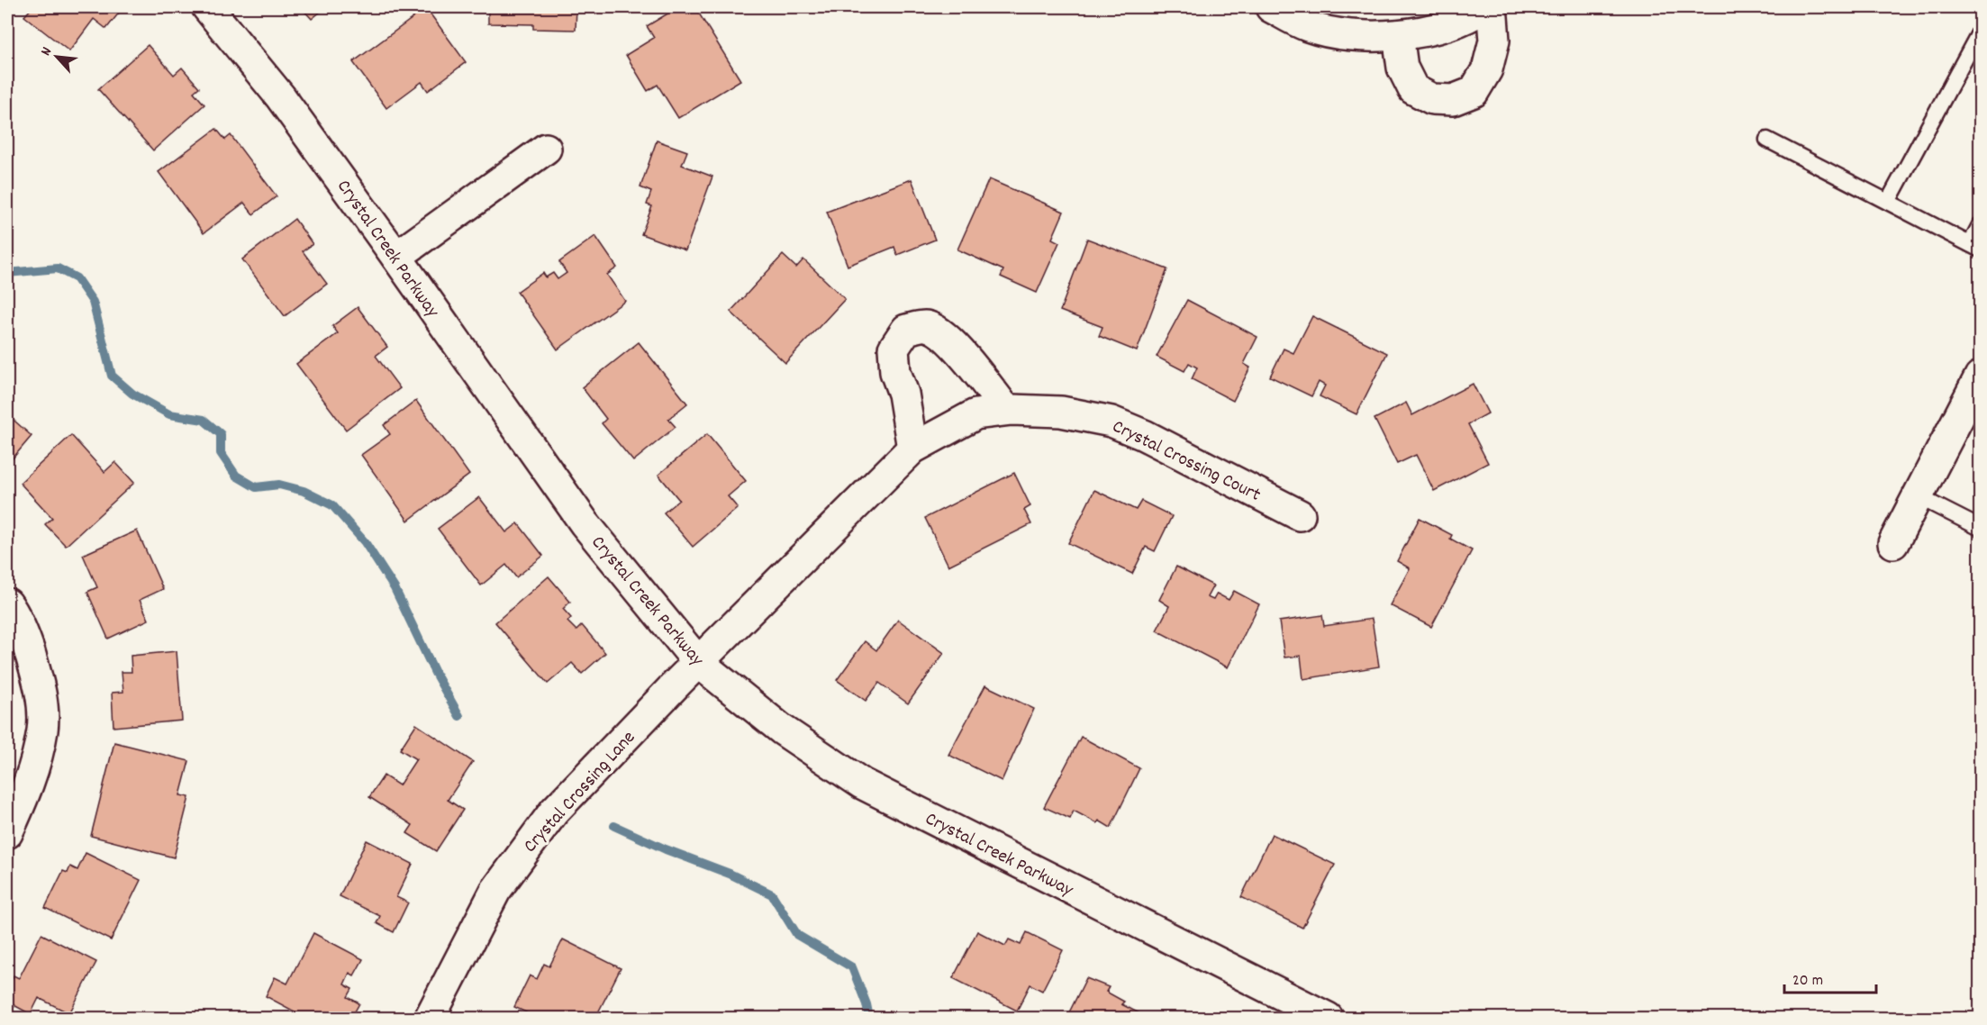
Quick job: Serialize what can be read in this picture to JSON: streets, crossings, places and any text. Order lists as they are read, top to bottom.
{
  "streets": {
    "street": ["Crystal Creek Parkway", "Crystal Crossing Court", "Crystal Crossing Lane"]
  },
  "crossings": [
    ["Crystal Creek Parkway", "Crystal Crossing Court"],
    ["Crystal Creek Parkway", "Crystal Crossing Lane"],
    ["Crystal Crossing Court", "Crystal Crossing Lane"]
  ],
  "scale_bar": "20 m",
  "north": "top left"
}
